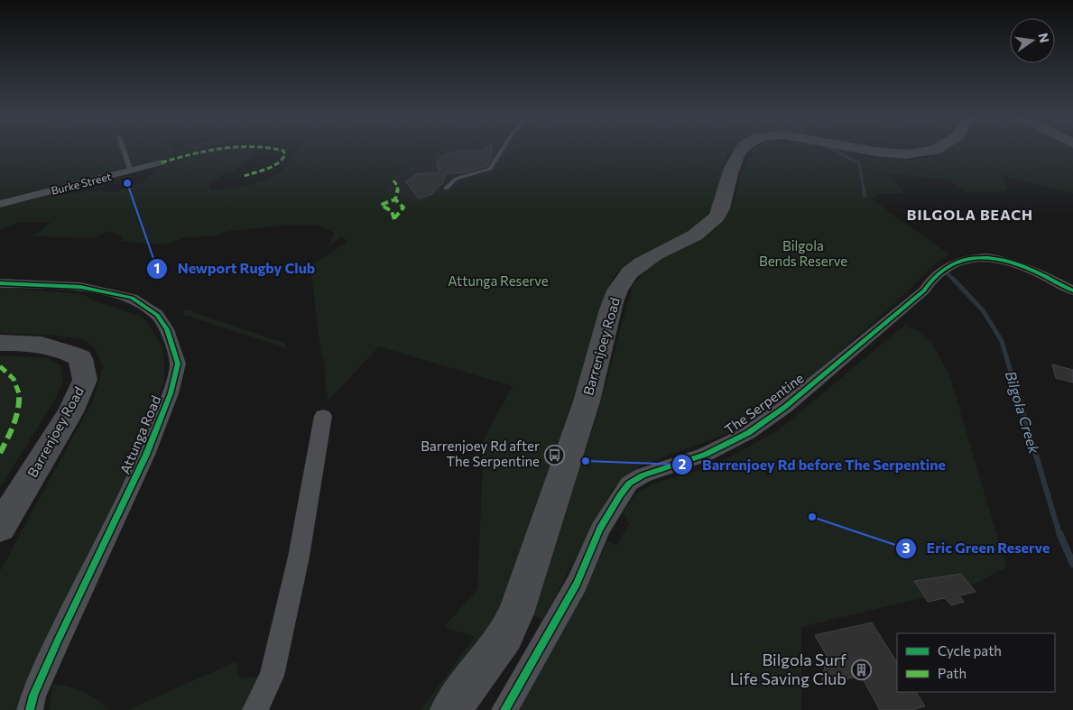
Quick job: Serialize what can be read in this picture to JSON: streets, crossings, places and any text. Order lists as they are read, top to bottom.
{
  "streets": {
    "main road": ["Barrenjoey Road"],
    "street": ["Burke Street", "The Serpentine", "Attunga Road"]
  },
  "districts": ["BILGOLA BEACH"],
  "water": ["Bilgola Creek"],
  "parks": ["Bilgola Bends Reserve", "Attunga Reserve"],
  "places": {
    "other": ["Newport Rugby Club", "Barrenjoey Rd before The Serpentine", "Eric Green Reserve"],
    "bus stop": ["Barrenjoey Rd after The Serpentine"],
    "building": ["Bilgola Surf Life Saving Club"]
  },
  "legend": ["Cycle path", "Path"],
  "north": "right"
}
